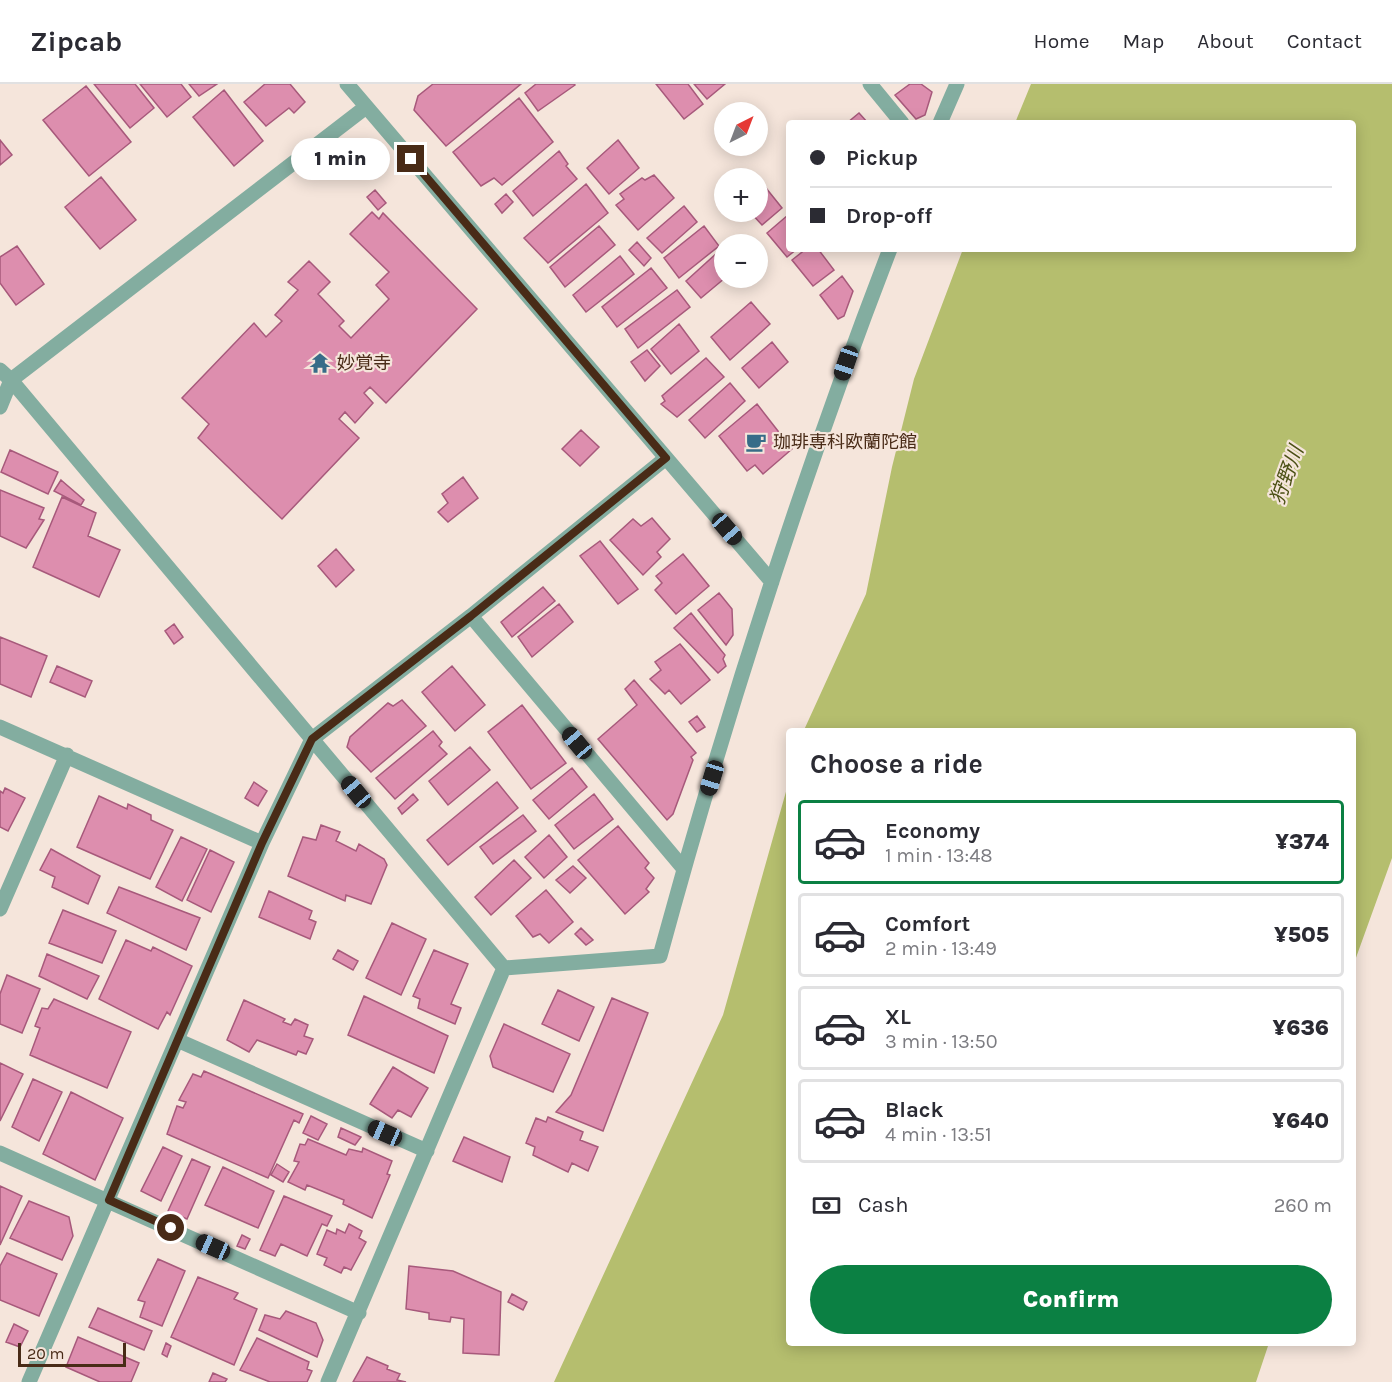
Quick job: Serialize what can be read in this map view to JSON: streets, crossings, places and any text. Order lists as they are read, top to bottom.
{
  "water": ["狩野川"],
  "places": {
    "temple": ["妙覚寺"],
    "cafe": ["珈琲専科欧蘭陀館"]
  },
  "scale_bar": "20 m",
  "north": "top right",
  "page": {
    "header": "Zipcab",
    "nav": [
      "Home",
      "Map",
      "About",
      "Contact"
    ],
    "map_buttons": ["+", "−"],
    "banner": ["Pickup", "Drop-off"],
    "bubble": "1 min",
    "heading": "Choose a ride",
    "list": [
      {
        "name": "Economy",
        "note": "1 min · 13:48",
        "value": "¥374"
      },
      {
        "name": "Comfort",
        "note": "2 min · 13:49",
        "value": "¥505"
      },
      {
        "name": "XL",
        "note": "3 min · 13:50",
        "value": "¥636"
      },
      {
        "name": "Black",
        "note": "4 min · 13:51",
        "value": "¥640"
      }
    ],
    "pay": ["Cash", "260 m"],
    "buttons": "Confirm",
    "scale": "20 m"
  }
}
